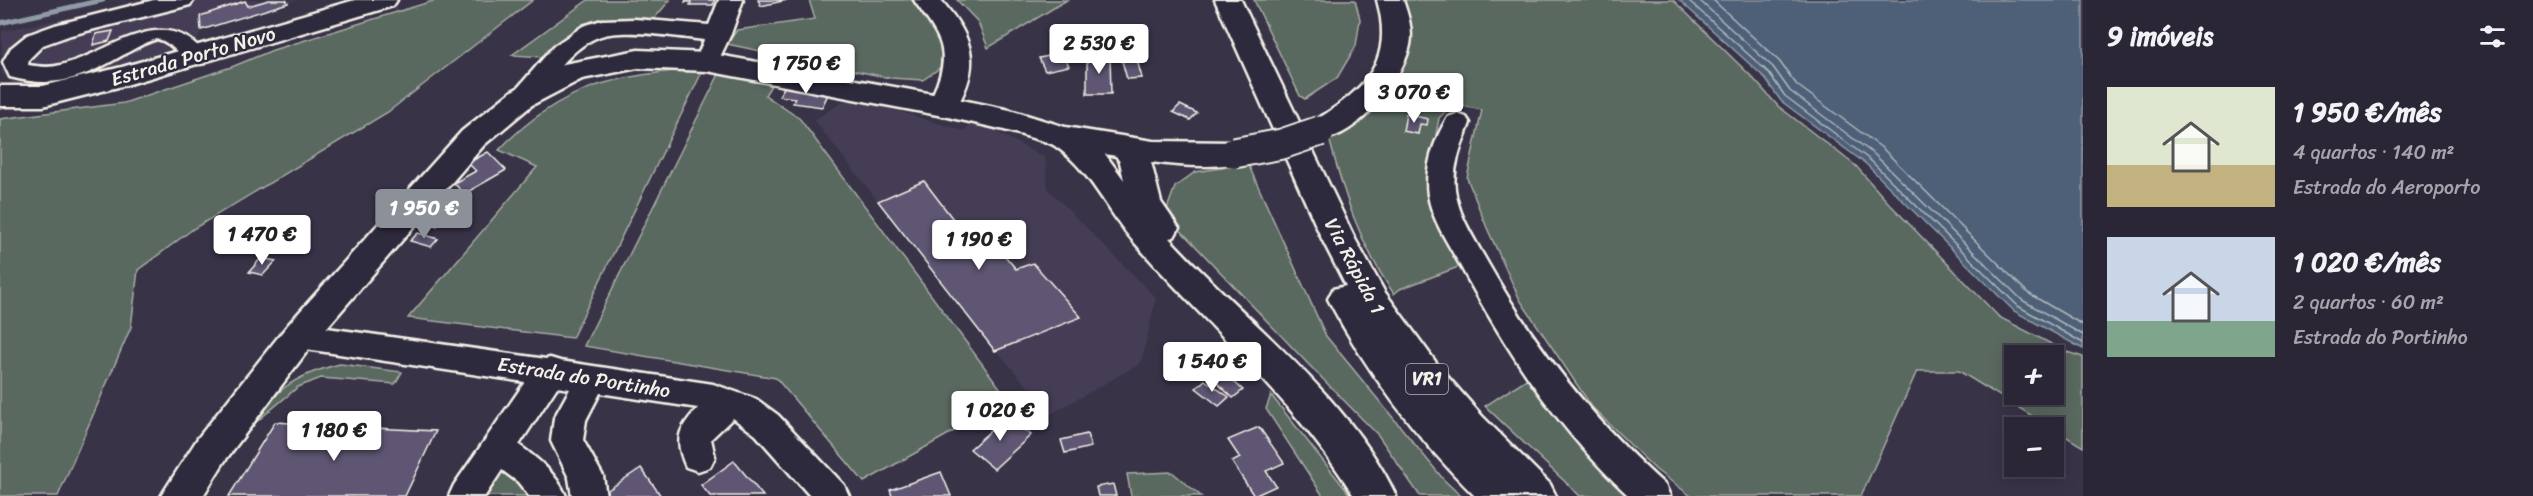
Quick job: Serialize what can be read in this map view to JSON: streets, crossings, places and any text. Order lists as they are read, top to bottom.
{
  "streets": {
    "main road": ["Estrada Porto Novo", "Via Rápida 1", "VR1"],
    "street": ["Estrada do Portinho"]
  },
  "page": {
    "heading": "9 imóveis",
    "price": [
      "2 530 €",
      "1 750 €",
      "3 070 €",
      "1 950 €",
      "1 470 €",
      "1 190 €",
      "1 540 €",
      "1 020 €",
      "1 180 €"
    ],
    "list": [
      {
        "name": "1 950 €/mês",
        "note": "4 quartos · 140 m² · Estrada do Aeroporto"
      },
      {
        "name": "1 020 €/mês",
        "note": "2 quartos · 60 m² · Estrada do Portinho"
      }
    ],
    "map_buttons": ["+", "−"]
  }
}
